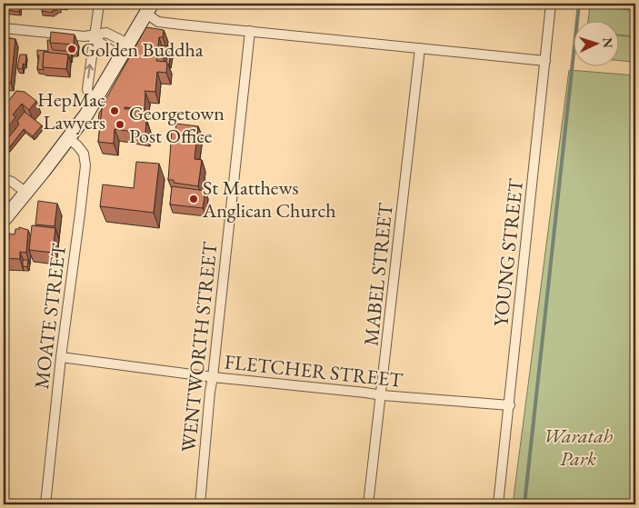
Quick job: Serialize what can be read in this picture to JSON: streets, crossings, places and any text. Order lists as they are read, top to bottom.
{
  "streets": {
    "street": [
      "YOUNG STREET",
      "MABEL STREET",
      "MOATE STREET",
      "WENTWORTH STREET",
      "FLETCHER STREET"
    ]
  },
  "crossings": [
    ["YOUNG STREET", "FLETCHER STREET"],
    ["MABEL STREET", "FLETCHER STREET"],
    ["MOATE STREET", "FLETCHER STREET"],
    ["WENTWORTH STREET", "FLETCHER STREET"]
  ],
  "parks": ["Waratah Park"],
  "places": [
    "Golden Buddha",
    "HepMac Lawyers",
    "Georgetown Post Office",
    "St Matthews Anglican Church"
  ],
  "north": "right"
}
